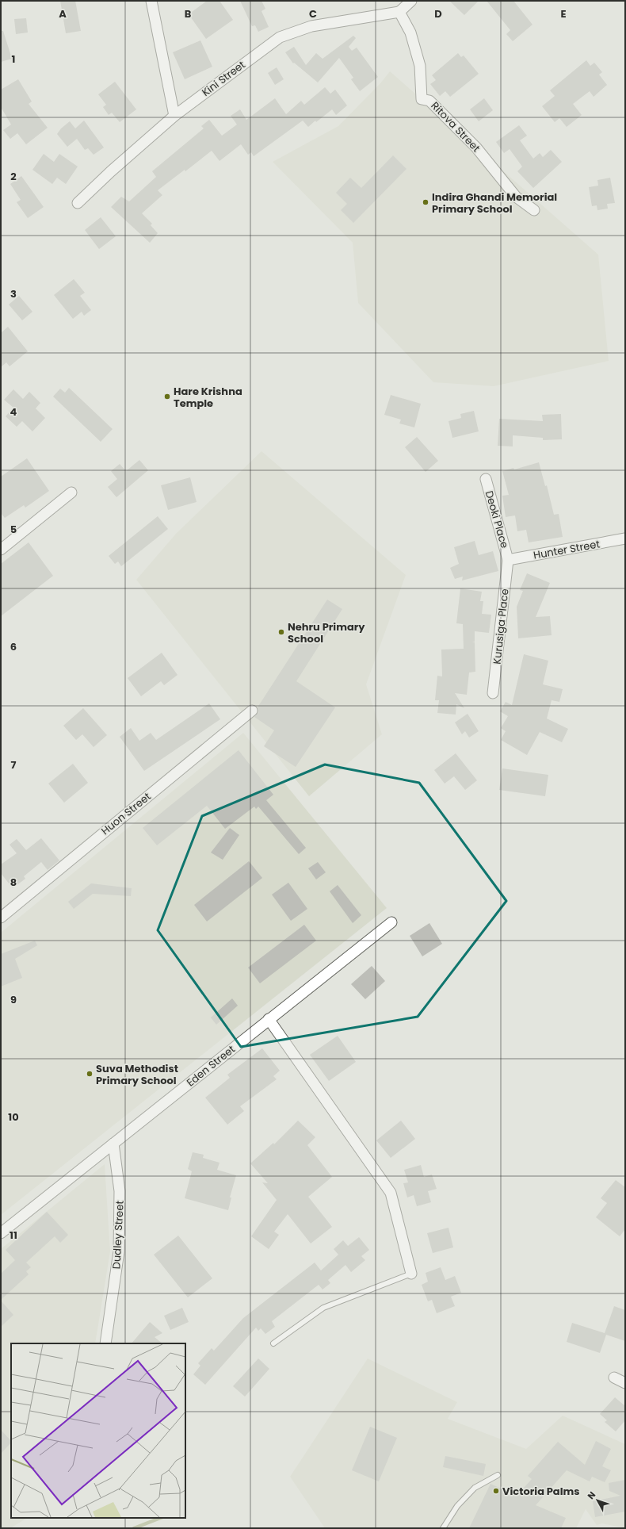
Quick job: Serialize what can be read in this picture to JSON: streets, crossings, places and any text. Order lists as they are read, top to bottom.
{
  "streets": {
    "street": [
      "Kini Street",
      "Ritova Street",
      "Deoki Place",
      "Hunter Street",
      "Kurusiga Place",
      "Huon Street",
      "Eden Street",
      "Dudley Street"
    ]
  },
  "crossings": [
    ["Kini Street", "Ritova Street"],
    ["Deoki Place", "Hunter Street"],
    ["Deoki Place", "Kurusiga Place"],
    ["Hunter Street", "Kurusiga Place"],
    ["Eden Street", "Dudley Street"]
  ],
  "places": [
    "Indira Ghandi Memorial Primary School",
    "Hare Krishna Temple",
    "Nehru Primary School",
    "Suva Methodist Primary School",
    "Victoria Palms"
  ],
  "north": "top left",
  "grid": {
    "columns": [
      "A",
      "B",
      "C",
      "D",
      "E"
    ],
    "rows": [
      "1",
      "2",
      "3",
      "4",
      "5",
      "6",
      "7",
      "8",
      "9",
      "10",
      "11"
    ]
  }
}
